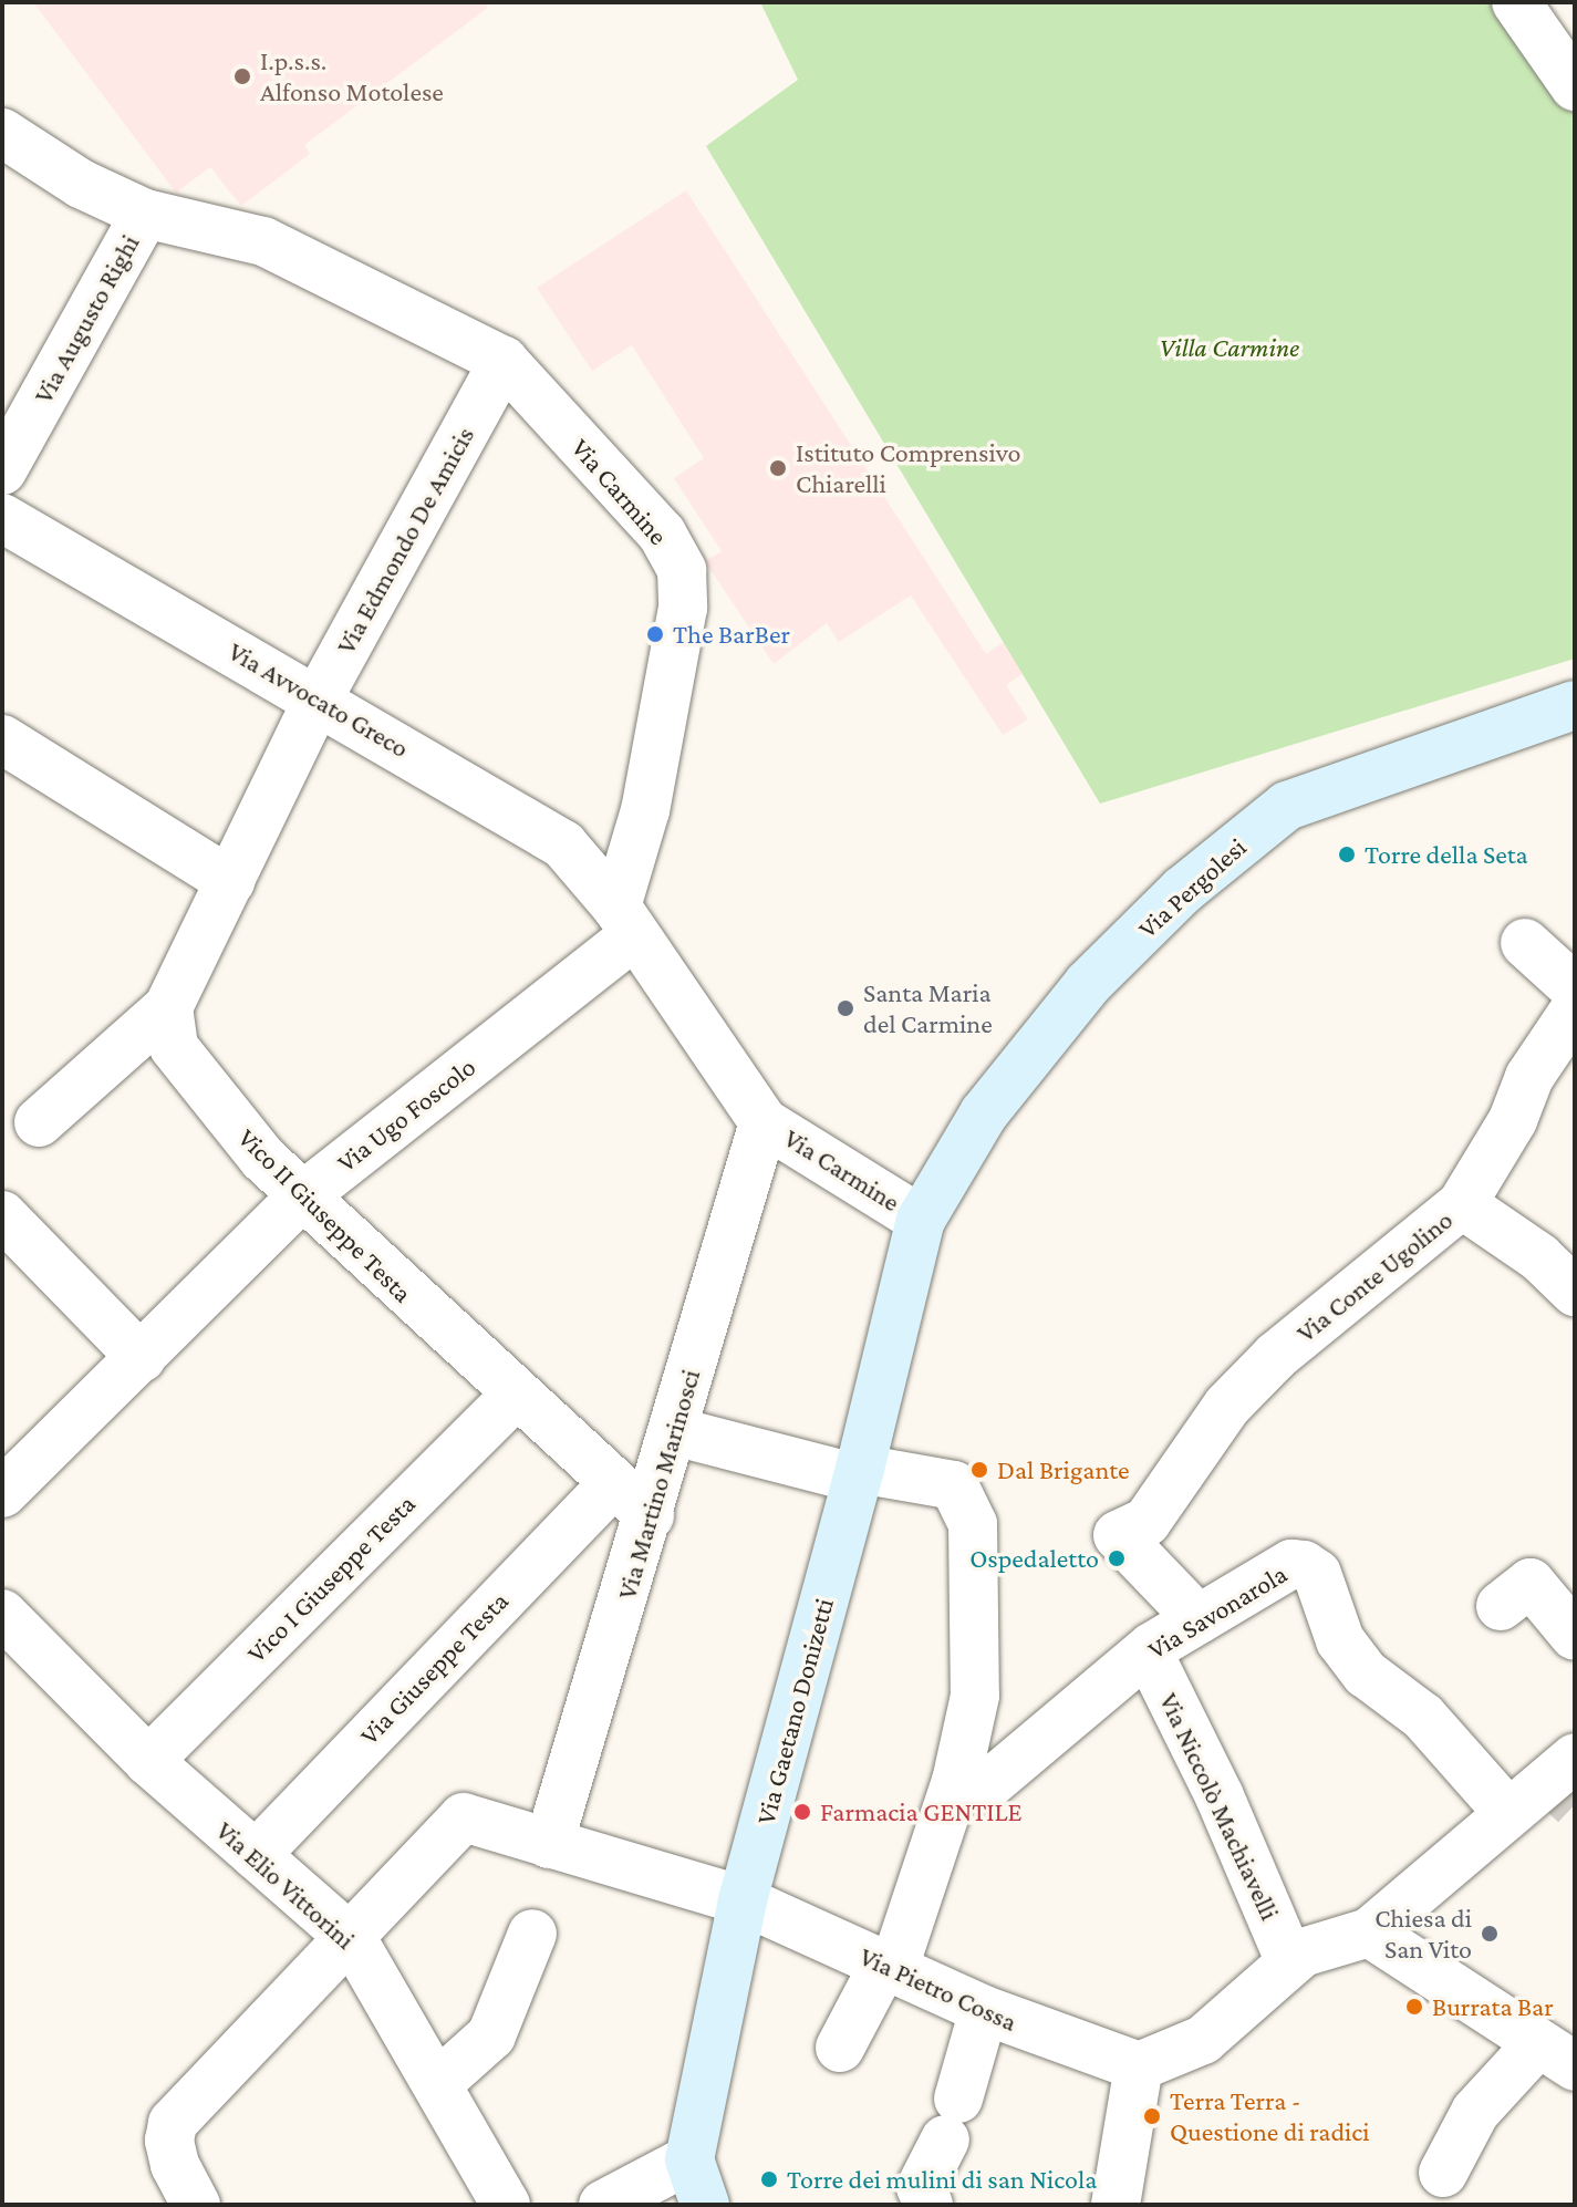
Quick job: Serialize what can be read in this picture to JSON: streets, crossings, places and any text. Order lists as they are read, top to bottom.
{
  "streets": {
    "street": [
      "Via Augusto Righi",
      "Via Carmine",
      "Via Edmondo De Amicis",
      "Via Avvocato Greco",
      "Via Pergolesi",
      "Via Ugo Foscolo",
      "Vico II Giuseppe Testa",
      "Via Conte Ugolino",
      "Via Martino Marinosci",
      "Vico I Giuseppe Testa",
      "Via Savonarola",
      "Via Giuseppe Testa",
      "Via Gaetano Donizetti",
      "Via Niccolò Machiavelli",
      "Via Elio Vittorini",
      "Via Pietro Cossa"
    ]
  },
  "crossings": [
    ["Via Augusto Righi", "Via Carmine"],
    ["Via Carmine", "Via Edmondo De Amicis"],
    ["Via Carmine", "Via Avvocato Greco"],
    ["Via Carmine", "Via Pergolesi"],
    ["Via Carmine", "Via Ugo Foscolo"],
    ["Via Carmine", "Via Martino Marinosci"],
    ["Via Carmine", "Via Gaetano Donizetti"],
    ["Via Edmondo De Amicis", "Via Avvocato Greco"],
    ["Via Edmondo De Amicis", "Vico II Giuseppe Testa"],
    ["Via Avvocato Greco", "Via Ugo Foscolo"],
    ["Via Pergolesi", "Via Gaetano Donizetti"],
    ["Via Ugo Foscolo", "Vico II Giuseppe Testa"],
    ["Vico II Giuseppe Testa", "Via Martino Marinosci"],
    ["Vico II Giuseppe Testa", "Vico I Giuseppe Testa"],
    ["Vico II Giuseppe Testa", "Via Giuseppe Testa"],
    ["Via Conte Ugolino", "Via Savonarola"],
    ["Via Martino Marinosci", "Via Pietro Cossa"],
    ["Vico I Giuseppe Testa", "Via Elio Vittorini"],
    ["Via Savonarola", "Via Niccolò Machiavelli"],
    ["Via Giuseppe Testa", "Via Elio Vittorini"],
    ["Via Gaetano Donizetti", "Via Pietro Cossa"],
    ["Via Elio Vittorini", "Via Pietro Cossa"]
  ],
  "parks": ["Villa Carmine"],
  "places": [
    "I.p.s.s. Alfonso Motolese",
    "Istituto Comprensivo Chiarelli",
    "The BarBer",
    "Torre della Seta",
    "Santa Maria del Carmine",
    "Dal Brigante",
    "Ospedaletto",
    "Farmacia GENTILE",
    "Chiesa di San Vito",
    "Burrata Bar",
    "Terra Terra - Questione di radici",
    "Torre dei mulini di san Nicola"
  ]
}
